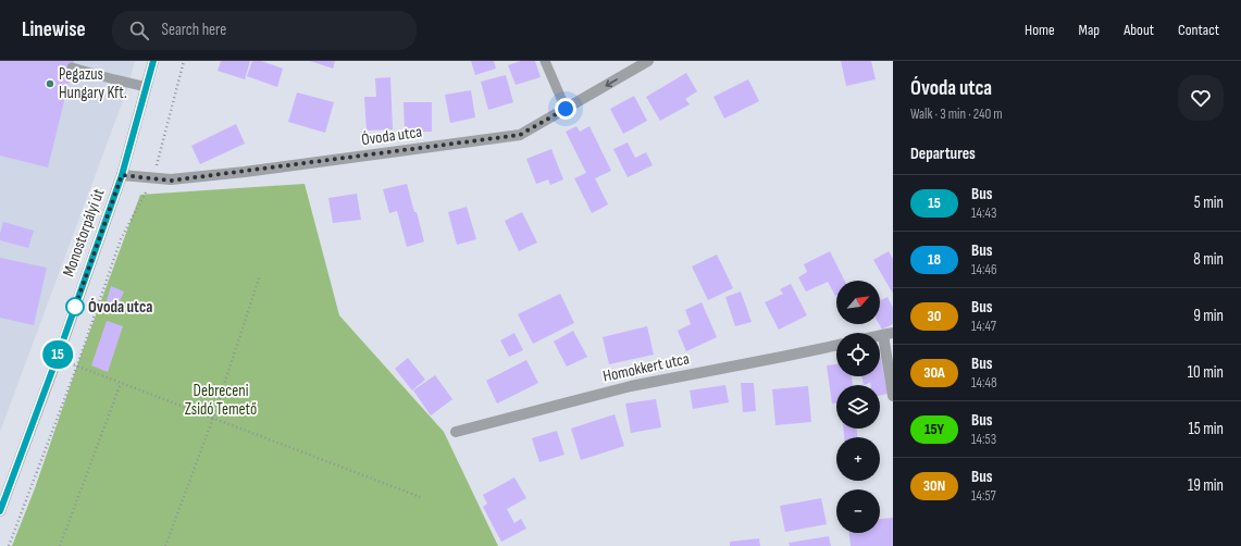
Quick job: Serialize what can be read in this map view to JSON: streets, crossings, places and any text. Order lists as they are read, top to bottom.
{
  "streets": {
    "street": ["Óvoda utca", "Monostorpályi út", "Homokkert utca"]
  },
  "crossings": [
    ["Óvoda utca", "Monostorpályi út"]
  ],
  "parks": ["Debreceni Zsidó Temető"],
  "places": ["Pegazus Hungary Kft.", "Óvoda utca"],
  "lines": ["bus line 15"],
  "north": "top right",
  "page": {
    "header": "Linewise",
    "search": "Search here",
    "nav": [
      "Home",
      "Map",
      "About",
      "Contact"
    ],
    "on_map": "15",
    "heading": [
      ["Óvoda utca", "Walk · 3 min · 240 m"],
      "Departures"
    ],
    "list": [
      {
        "mark": "15",
        "name": "Bus",
        "note": "14:43",
        "value": "5 min"
      },
      {
        "mark": "18",
        "name": "Bus",
        "note": "14:46",
        "value": "8 min"
      },
      {
        "mark": "30",
        "name": "Bus",
        "note": "14:47",
        "value": "9 min"
      },
      {
        "mark": "30A",
        "name": "Bus",
        "note": "14:48",
        "value": "10 min"
      },
      {
        "mark": "15Y",
        "name": "Bus",
        "note": "14:53",
        "value": "15 min"
      },
      {
        "mark": "30N",
        "name": "Bus",
        "note": "14:57",
        "value": "19 min"
      }
    ],
    "map_buttons": ["+", "−"]
  }
}
